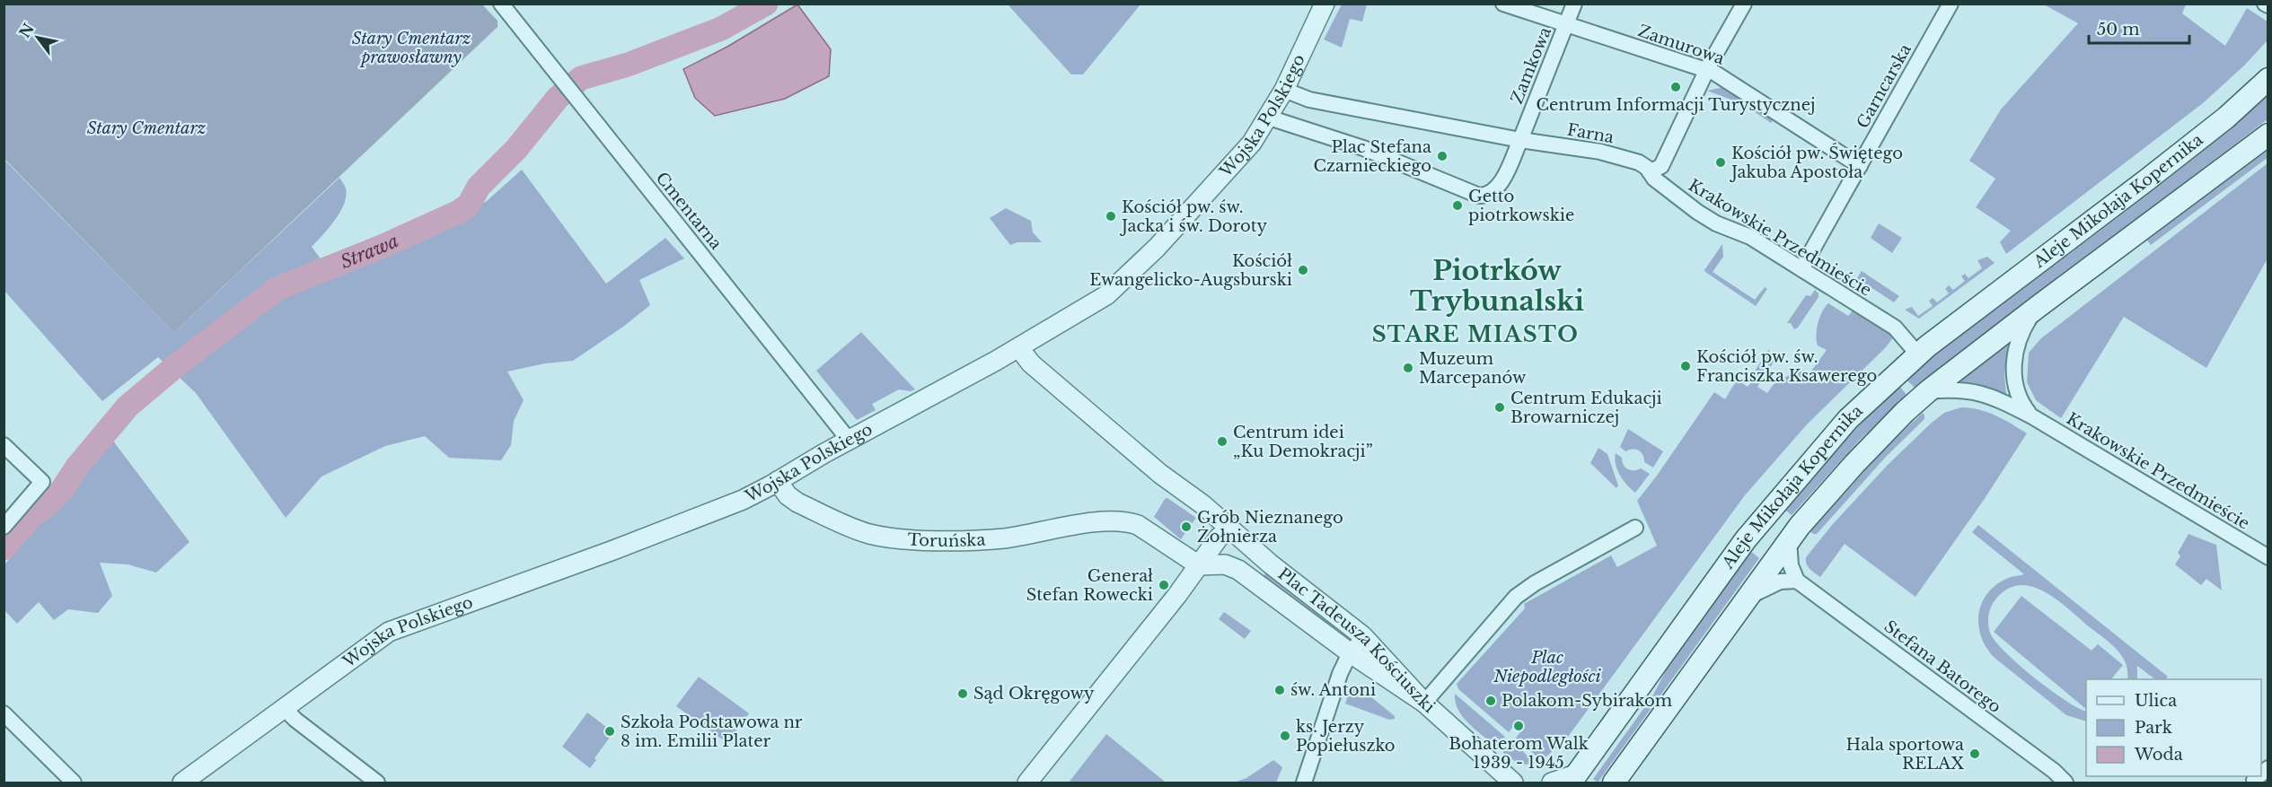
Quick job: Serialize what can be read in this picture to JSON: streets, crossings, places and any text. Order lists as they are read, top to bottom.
{
  "streets": {
    "main road": ["Aleje Mikołaja Kopernika"],
    "street": [
      "Zamurowa",
      "Zamkowa",
      "Garncarska",
      "Wojska Polskiego",
      "Farna",
      "Cmentarna",
      "Krakowskie Przedmieście",
      "Toruńska",
      "Plac Tadeusza Kościuszki",
      "Stefana Batorego"
    ]
  },
  "crossings": [
    ["Zamurowa", "Zamkowa"],
    ["Zamurowa", "Garncarska"],
    ["Zamkowa", "Farna"],
    ["Garncarska", "Krakowskie Przedmieście"],
    ["Wojska Polskiego", "Cmentarna"],
    ["Wojska Polskiego", "Toruńska"],
    ["Wojska Polskiego", "Plac Tadeusza Kościuszki"],
    ["Farna", "Krakowskie Przedmieście"],
    ["Aleje Mikołaja Kopernika", "Krakowskie Przedmieście"],
    ["Toruńska", "Plac Tadeusza Kościuszki"]
  ],
  "districts": ["Piotrków Trybunalski", "STARE MIASTO"],
  "water": ["Strawa"],
  "parks": ["Stary Cmentarz prawosławny", "Stary Cmentarz", "Plac Niepodległości"],
  "places": [
    "Centrum Informacji Turystycznej",
    "Plac Stefana Czarnieckiego",
    "Kościół pw. Świętego Jakuba Apostoła",
    "Getto piotrkowskie",
    "Kościół pw. św. Jacka i św. Doroty",
    "Kościół Ewangelicko-Augsburski",
    "Kościół pw. św. Franciszka Ksawerego",
    "Muzeum Marcepanów",
    "Centrum Edukacji Browarniczej",
    "Centrum idei „Ku Demokracji”",
    "Grób Nieznanego Żołnierza",
    "Generał Stefan Rowecki",
    "św. Antoni",
    "Sąd Okręgowy",
    "Polakom-Sybirakom",
    "Bohaterom Walk 1939 - 1945",
    "Szkoła Podstawowa nr 8 im. Emilii Plater",
    "ks. Jerzy Popiełuszko",
    "Hala sportowa RELAX"
  ],
  "legend": ["Ulica", "Park", "Woda"],
  "scale_bar": "50 m",
  "north": "top left"
}
